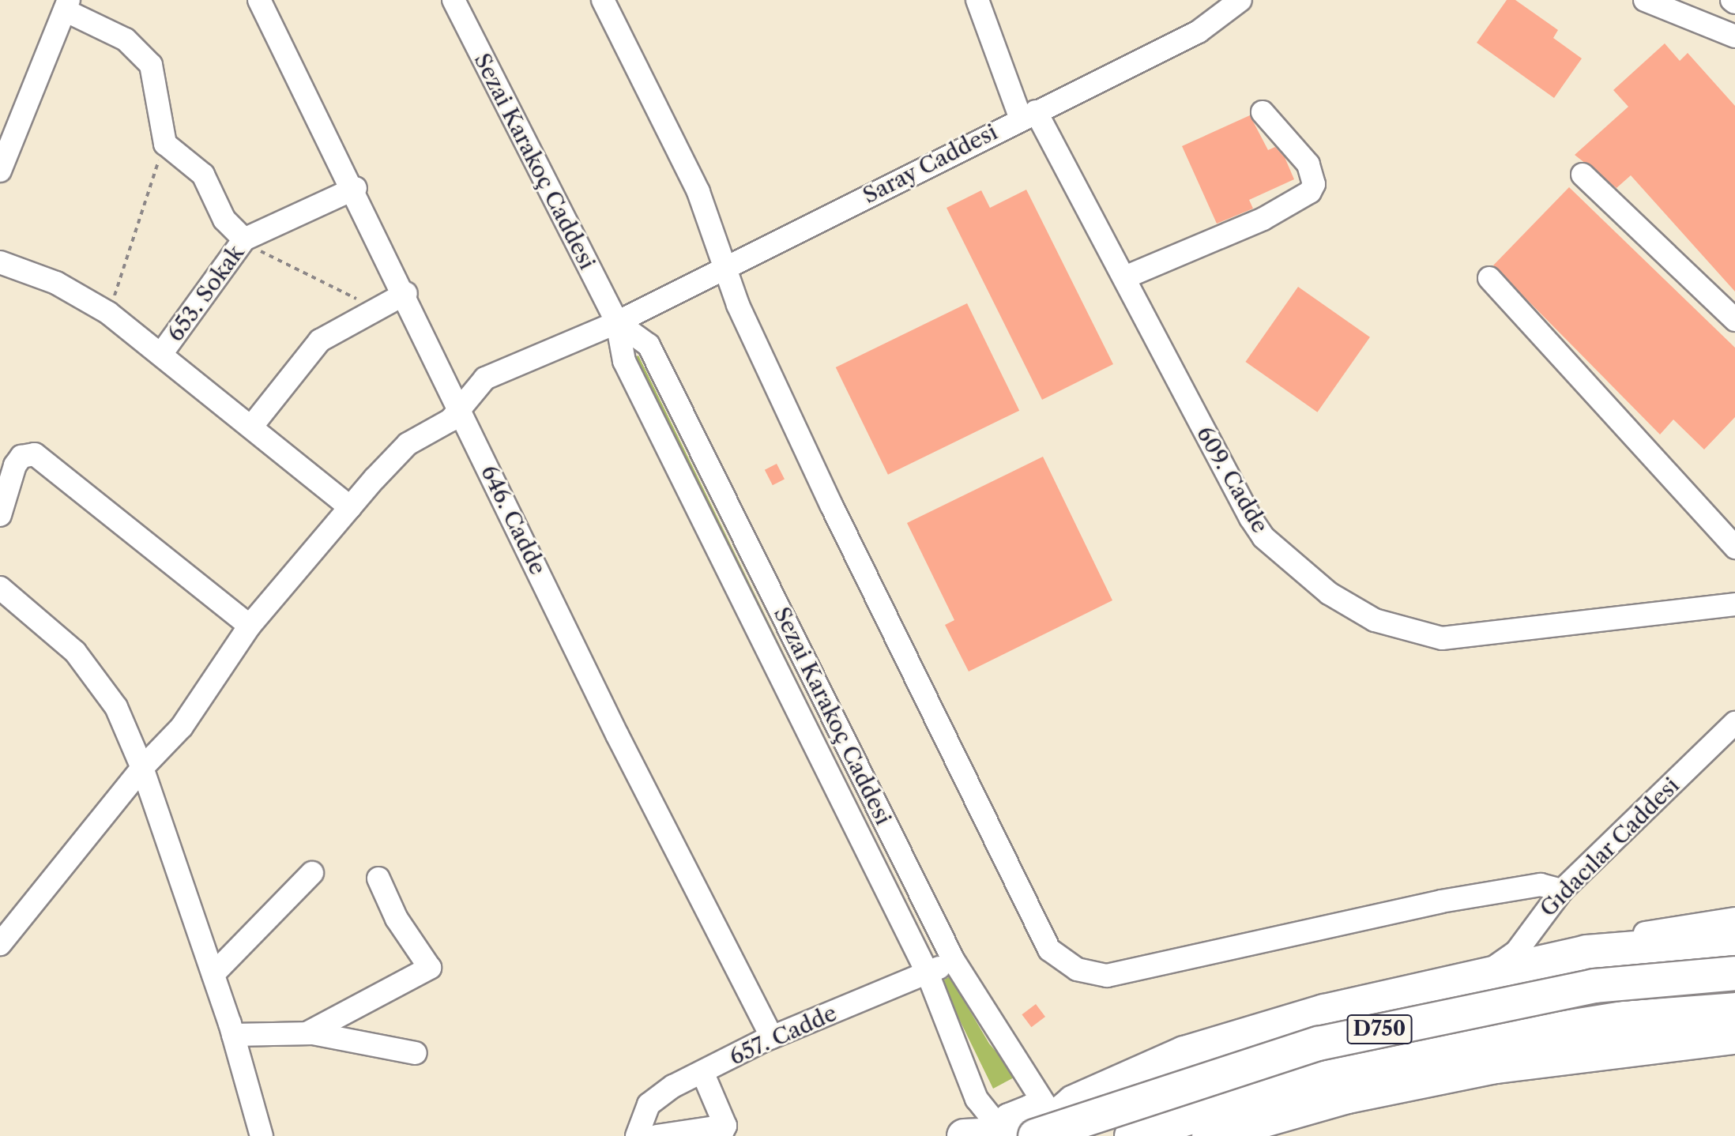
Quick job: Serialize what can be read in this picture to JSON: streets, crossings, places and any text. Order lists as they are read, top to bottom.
{
  "streets": {
    "highway": ["D750"],
    "street": [
      "Sezai Karakoç Caddesi",
      "Saray Caddesi",
      "653. Sokak",
      "609. Cadde",
      "646. Cadde",
      "Gıdacılar Caddesi",
      "657. Cadde"
    ]
  },
  "crossings": [
    ["Sezai Karakoç Caddesi", "Saray Caddesi"],
    ["Sezai Karakoç Caddesi", "D750"],
    ["Sezai Karakoç Caddesi", "657. Cadde"],
    ["Saray Caddesi", "609. Cadde"],
    ["Saray Caddesi", "646. Cadde"],
    ["653. Sokak", "646. Cadde"],
    ["646. Cadde", "657. Cadde"]
  ]
}
